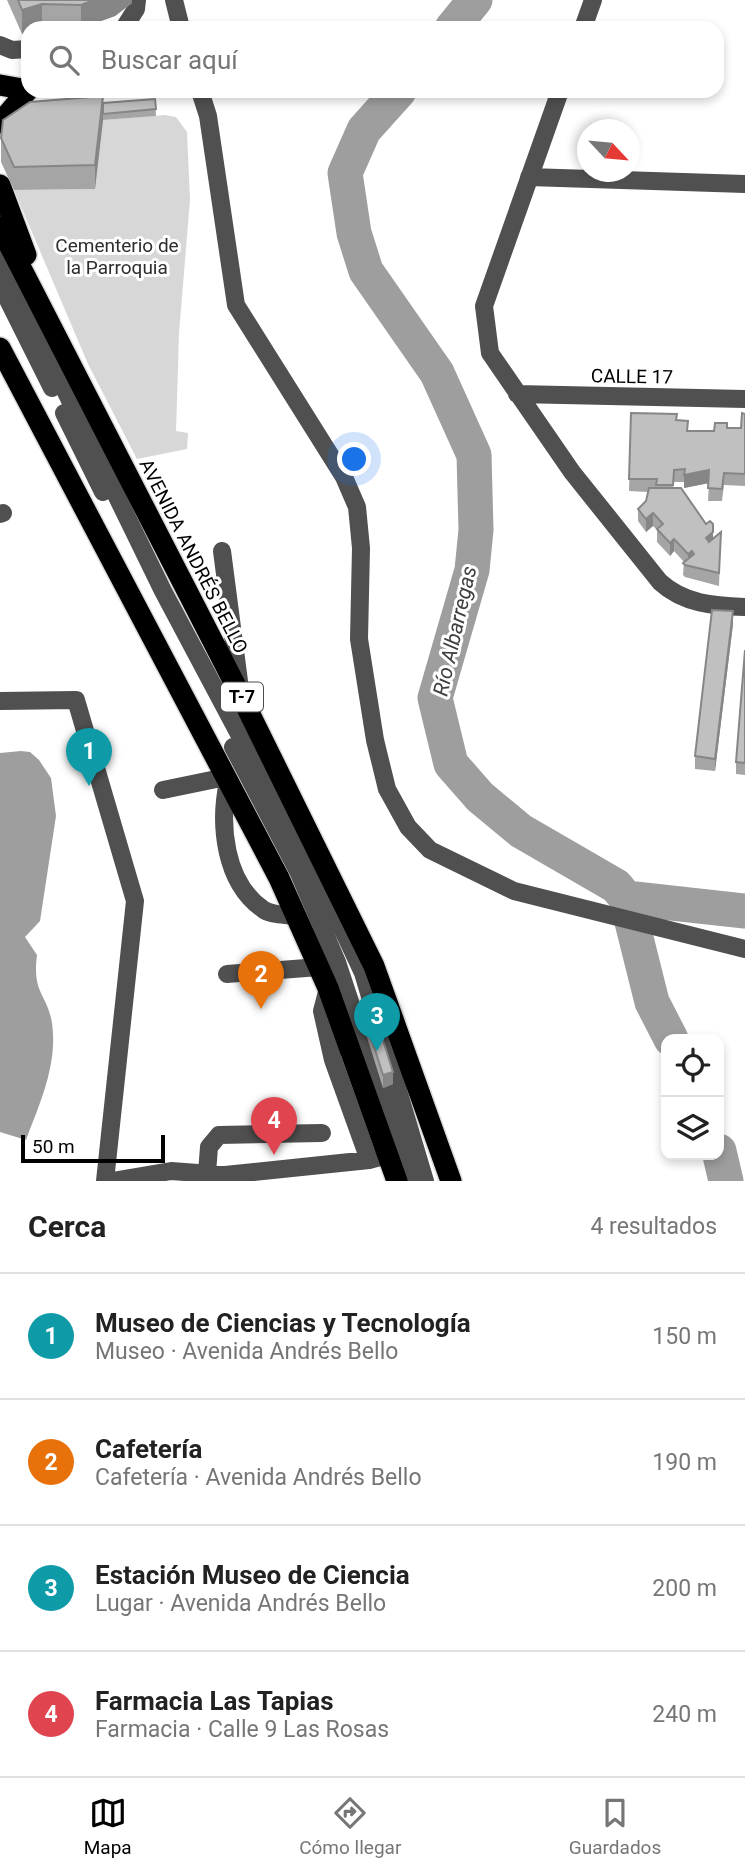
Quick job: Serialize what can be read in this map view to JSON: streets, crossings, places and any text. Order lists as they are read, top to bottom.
{
  "streets": {
    "highway": ["AVENIDA ANDRÉS BELLO", "T-7"],
    "street": ["CALLE 17"]
  },
  "water": ["Río Albarregas"],
  "parks": ["Cementerio de la Parroquia"],
  "scale_bar": "50 m",
  "north": "bottom right",
  "page": {
    "search": "Buscar aquí",
    "pins": [
      "1",
      "2",
      "3",
      "4"
    ],
    "scale": "50 m",
    "heading": ["Cerca", "4 resultados"],
    "list": [
      {
        "mark": "1",
        "name": "Museo de Ciencias y Tecnología",
        "note": "Museo · Avenida Andrés Bello",
        "value": "150 m"
      },
      {
        "mark": "2",
        "name": "Cafetería",
        "note": "Cafetería · Avenida Andrés Bello",
        "value": "190 m"
      },
      {
        "mark": "3",
        "name": "Estación Museo de Ciencia",
        "note": "Lugar · Avenida Andrés Bello",
        "value": "200 m"
      },
      {
        "mark": "4",
        "name": "Farmacia Las Tapias",
        "note": "Farmacia · Calle 9 Las Rosas",
        "value": "240 m"
      }
    ],
    "nav": ["Mapa", "Cómo llegar", "Guardados"]
  }
}
